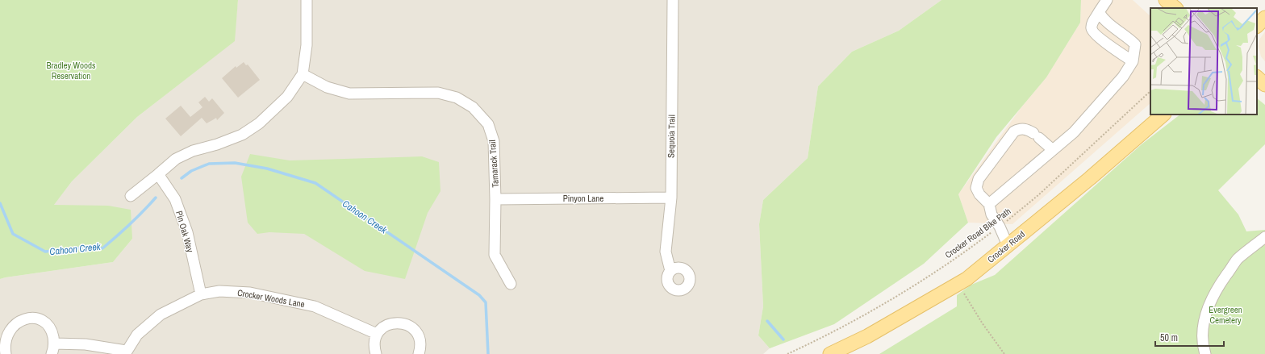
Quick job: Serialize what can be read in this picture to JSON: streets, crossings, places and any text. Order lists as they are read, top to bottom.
{
  "streets": {
    "main road": ["Crocker Road"],
    "street": [
      "Sequoia Trail",
      "Tamarack Trail",
      "Pinyon Lane",
      "Pin Oak Way",
      "Crocker Woods Lane"
    ],
    "path": ["Crocker Road Bike Path"]
  },
  "crossings": [
    ["Sequoia Trail", "Pinyon Lane"],
    ["Tamarack Trail", "Pinyon Lane"],
    ["Pin Oak Way", "Crocker Woods Lane"]
  ],
  "water": ["Cahoon Creek"],
  "parks": ["Bradley Woods Reservation", "Evergreen Cemetery"],
  "scale_bar": "50 m"
}
